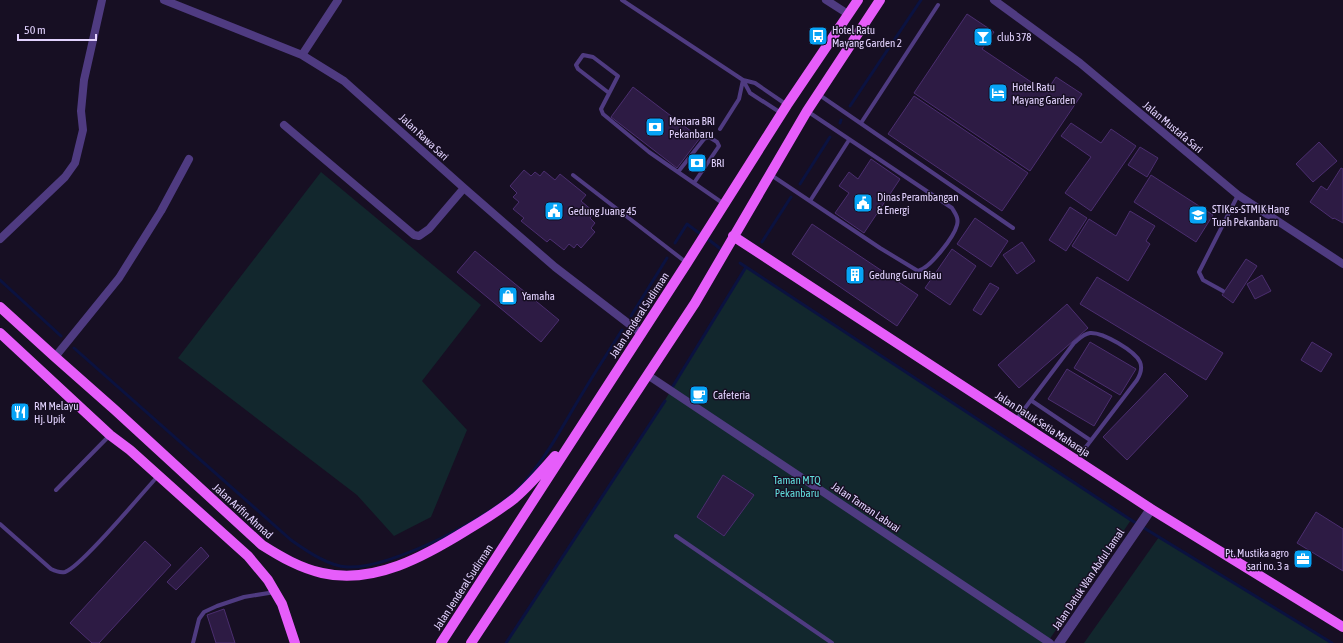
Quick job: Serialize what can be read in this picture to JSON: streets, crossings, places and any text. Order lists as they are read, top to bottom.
{
  "streets": {
    "main road": ["Jalan Jenderal Sudirman", "Jalan Datuk Setia Maharaja", "Jalan Arifin Ahmad"],
    "street": [
      "Jalan Mustafa Sari",
      "Jalan Rawa Sari",
      "Jalan Taman Labuai",
      "Jalan Datuk Wan Abdul Jamal"
    ]
  },
  "crossings": [
    ["Jalan Rawa Sari", "Jalan Jenderal Sudirman"],
    ["Jalan Jenderal Sudirman", "Jalan Arifin Ahmad"],
    ["Jalan Datuk Setia Maharaja", "Jalan Datuk Wan Abdul Jamal"]
  ],
  "parks": ["Taman MTQ Pekanbaru"],
  "places": {
    "bus stop": ["Hotel Ratu Mayang Garden 2"],
    "bar": ["club 378"],
    "hotel": ["Hotel Ratu Mayang Garden"],
    "bank": ["Menara BRI Pekanbaru", "BRI"],
    "public building": ["Dinas Perambangan & Energi", "Gedung Juang 45"],
    "school or university": ["STIKes-STMIK Hang Tuah Pekanbaru"],
    "building": ["Gedung Guru Riau"],
    "shop": ["Yamaha"],
    "cafe": ["Cafeteria"],
    "restaurant": ["RM Melayu Hj. Upik"],
    "office": ["Pt. Mustika agro sari no. 3 a"]
  },
  "scale_bar": "50 m"
}
